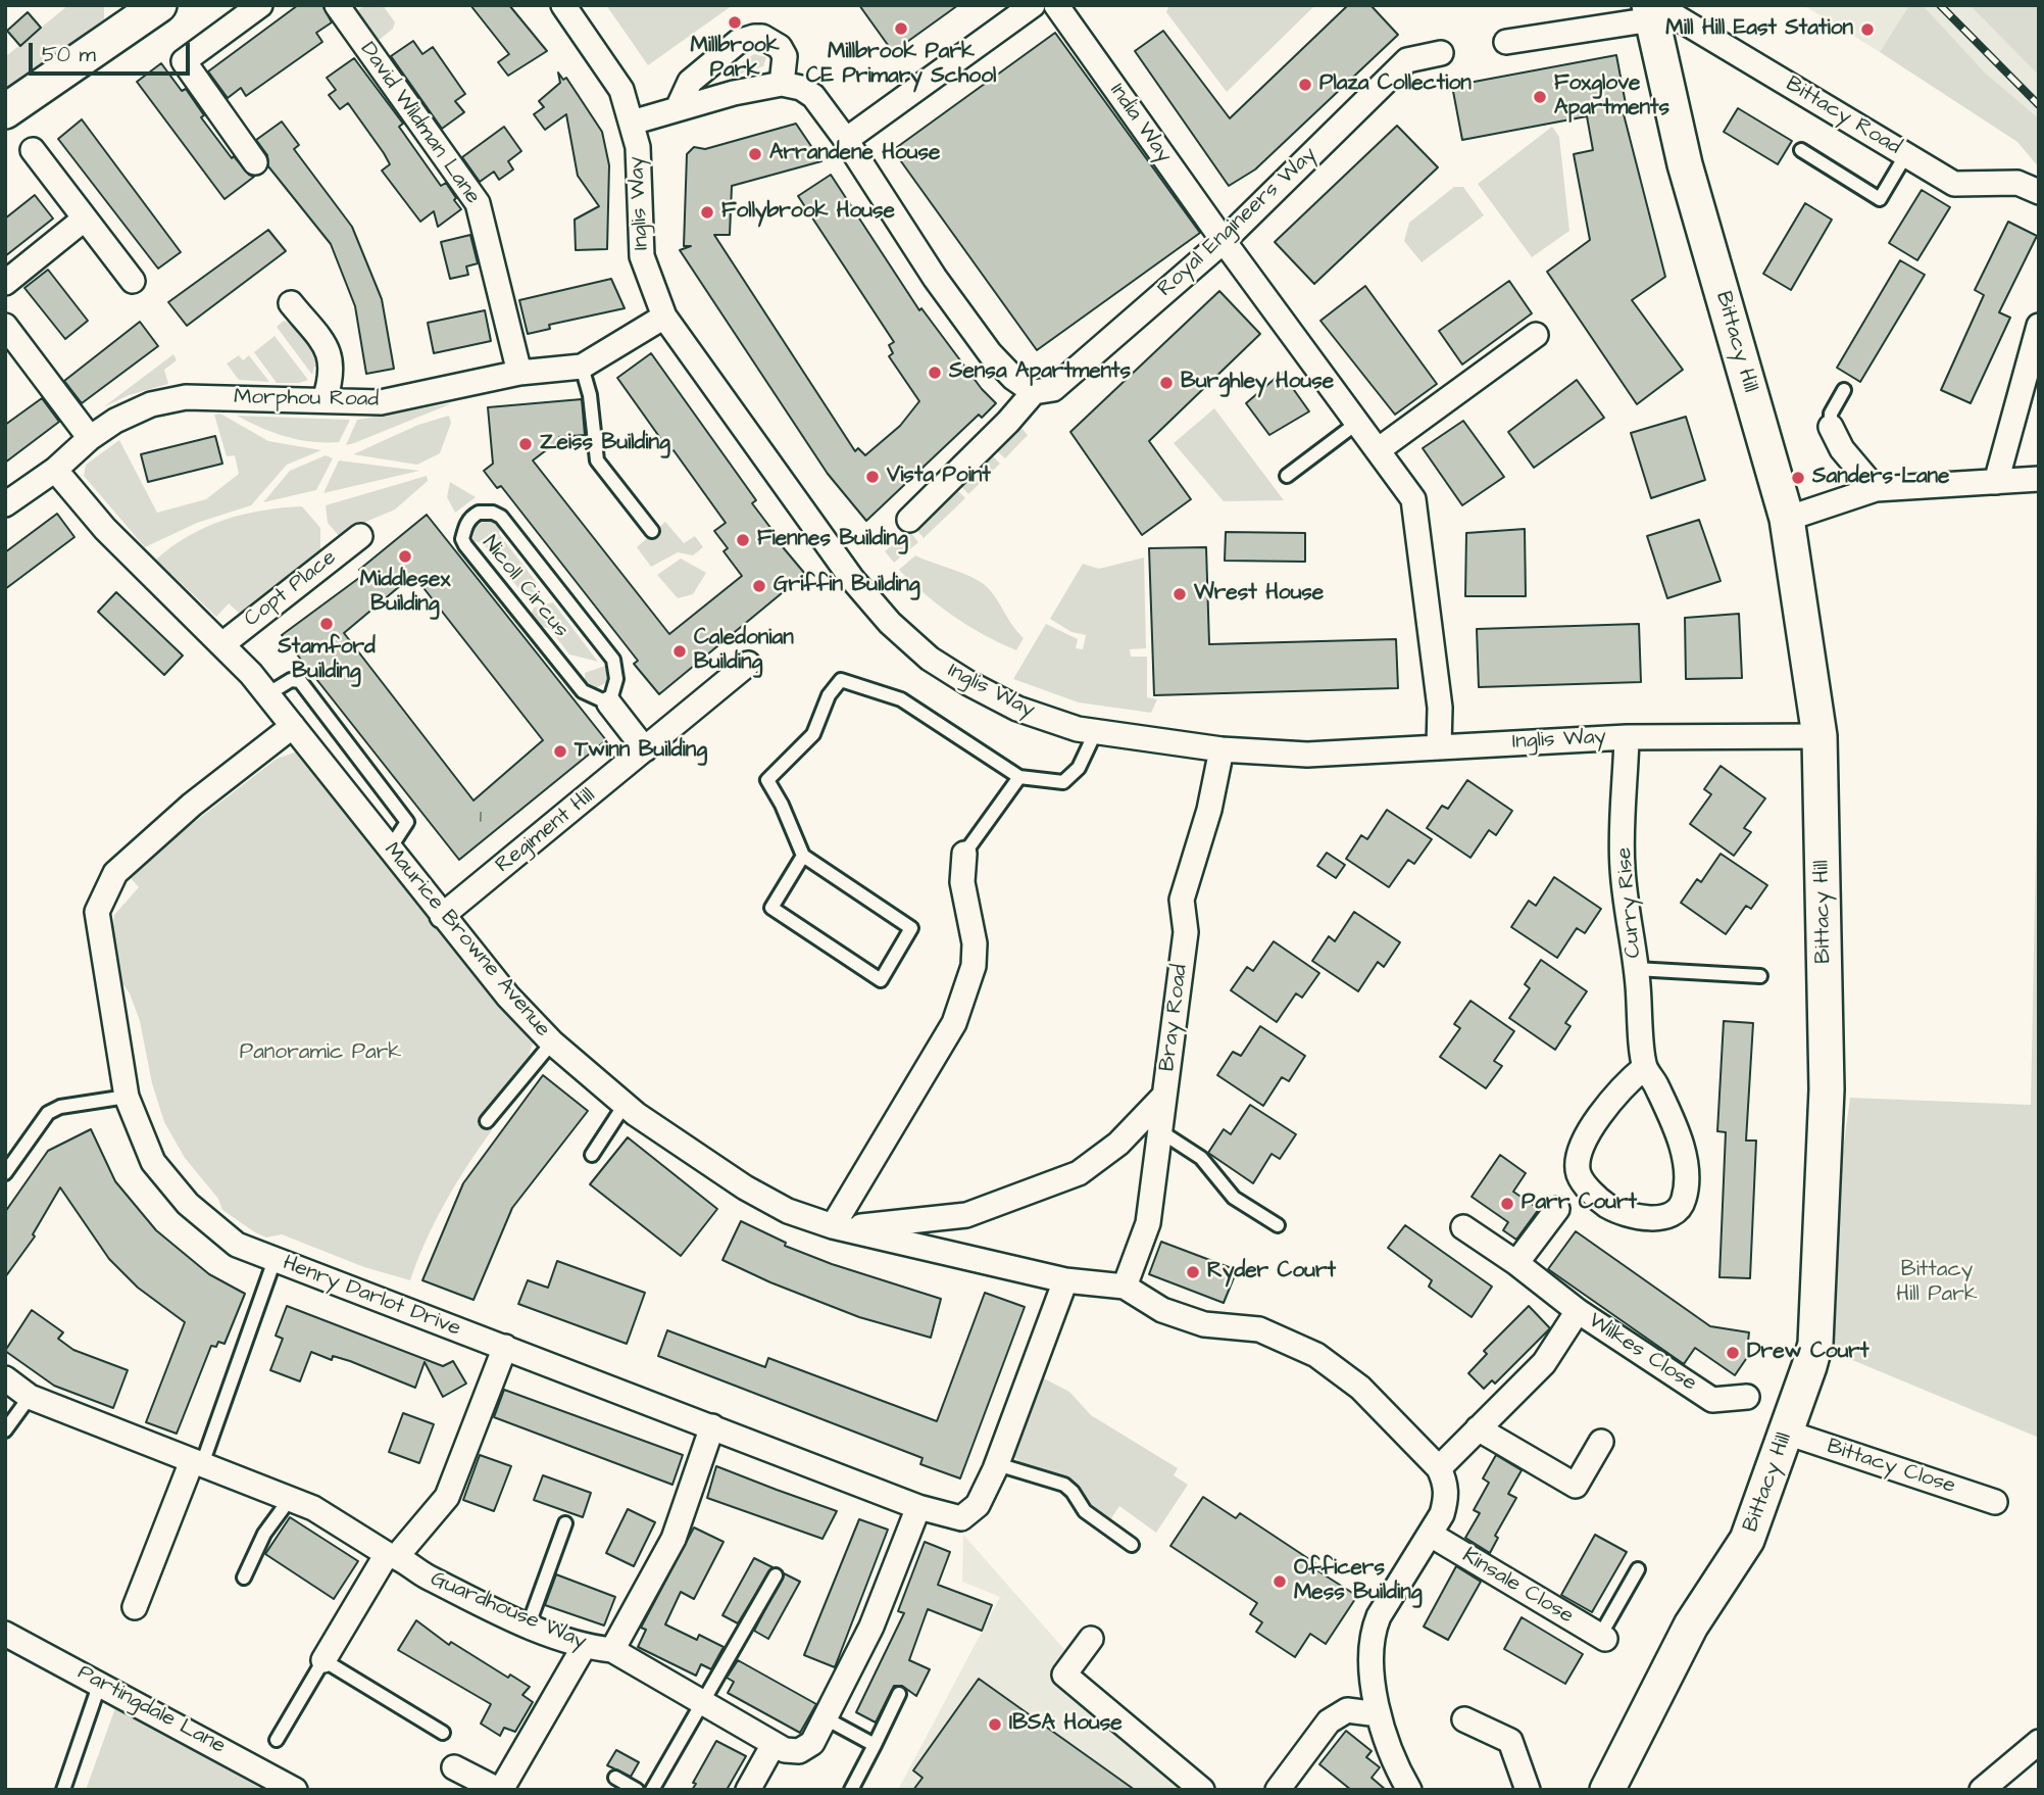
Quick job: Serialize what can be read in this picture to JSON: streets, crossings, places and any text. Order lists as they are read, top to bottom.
{
  "streets": {
    "main road": ["Bittacy Hill"],
    "street": [
      "Bittacy Road",
      "David Wildman Lane",
      "India Way",
      "Inglis Way",
      "Royal Engineers Way",
      "Morphou Road",
      "Copt Place",
      "Regiment Hill",
      "Curry Rise",
      "Maurice Browne Avenue",
      "Bray Road",
      "Henry Darlot Drive",
      "Wilkes Close",
      "Bittacy Close",
      "Kinsale Close",
      "Guardhouse Way",
      "Partingdale Lane"
    ],
    "lane": ["Nicoll Circus"]
  },
  "crossings": [
    ["Bittacy Road", "Bittacy Hill"],
    ["David Wildman Lane", "Morphou Road"],
    ["India Way", "Inglis Way"],
    ["India Way", "Royal Engineers Way"],
    ["Inglis Way", "Bittacy Hill"],
    ["Inglis Way", "Morphou Road"],
    ["Inglis Way", "Curry Rise"],
    ["Inglis Way", "Bray Road"],
    ["Bittacy Hill", "Bittacy Close"],
    ["Morphou Road", "Maurice Browne Avenue"],
    ["Copt Place", "Maurice Browne Avenue"],
    ["Regiment Hill", "Maurice Browne Avenue"],
    ["Maurice Browne Avenue", "Henry Darlot Drive"]
  ],
  "parks": ["Panoramic Park", "Bittacy Hill Park"],
  "places": [
    "Millbrook Park",
    "Millbrook Park CE Primary School",
    "Mill Hill East Station",
    "Plaza Collection",
    "Foxglove Apartments",
    "Arrandene House",
    "Follybrook House",
    "Sensa Apartments",
    "Burghley House",
    "Zeiss Building",
    "Vista Point",
    "Sanders Lane",
    "Fiennes Building",
    "Middlesex Building",
    "Griffin Building",
    "Wrest House",
    "Stamford Building",
    "Caledonian Building",
    "Twinn Building",
    "Parr Court",
    "Ryder Court",
    "Drew Court",
    "Officers Mess Building",
    "IBSA House"
  ],
  "house_numbers": ["1"],
  "scale_bar": "50 m"
}
